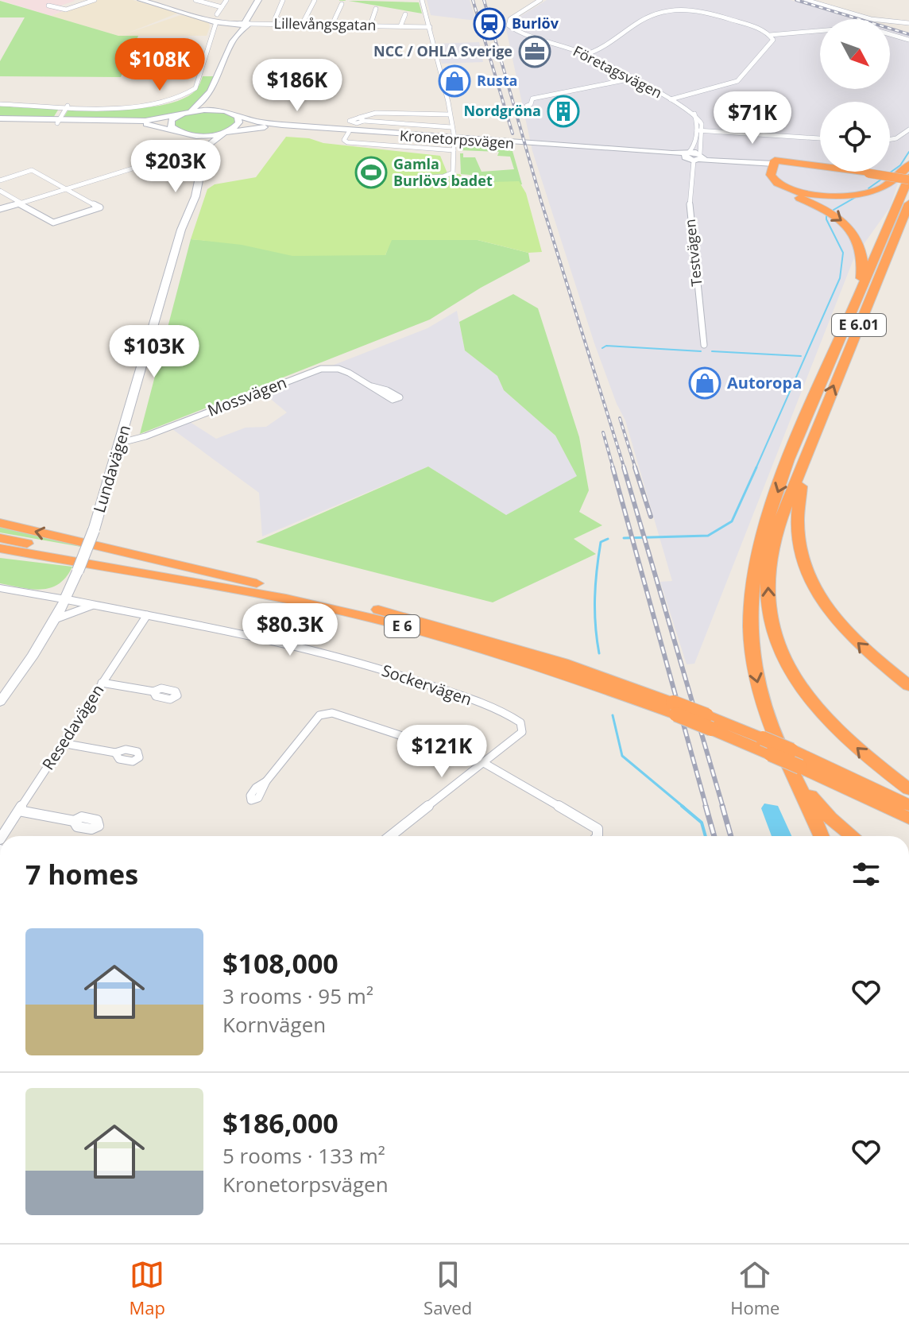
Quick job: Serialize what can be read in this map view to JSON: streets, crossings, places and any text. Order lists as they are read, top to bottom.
{
  "streets": {
    "highway": ["E 6.01", "E 6"],
    "main road": ["Kronetorpsvägen", "Lundavägen"],
    "street": [
      "Lillevångsgatan",
      "Företagsvägen",
      "Testvägen",
      "Mossvägen",
      "Sockervägen",
      "Resedavägen"
    ]
  },
  "crossings": [
    ["Kronetorpsvägen", "Testvägen"],
    ["Kronetorpsvägen", "Lundavägen"],
    ["E 6.01", "E 6"],
    ["Mossvägen", "Lundavägen"],
    ["Lundavägen", "Sockervägen"],
    ["Sockervägen", "Resedavägen"]
  ],
  "places": {
    "station": ["Burlöv"],
    "office": ["NCC / OHLA Sverige"],
    "shop": ["Rusta", "Autoropa"],
    "building": ["Nordgröna"],
    "sports": ["Gamla Burlövs badet"]
  },
  "north": "bottom right",
  "page": {
    "price": [
      "$108K",
      "$186K",
      "$71K",
      "$203K",
      "$103K",
      "$80.3K",
      "$121K"
    ],
    "heading": "7 homes",
    "list": [
      {
        "name": "$108,000",
        "note": "3 rooms · 95 m² · Kornvägen"
      },
      {
        "name": "$186,000",
        "note": "5 rooms · 133 m² · Kronetorpsvägen"
      }
    ],
    "tabs": ["Map", "Saved", "Home"]
  }
}
